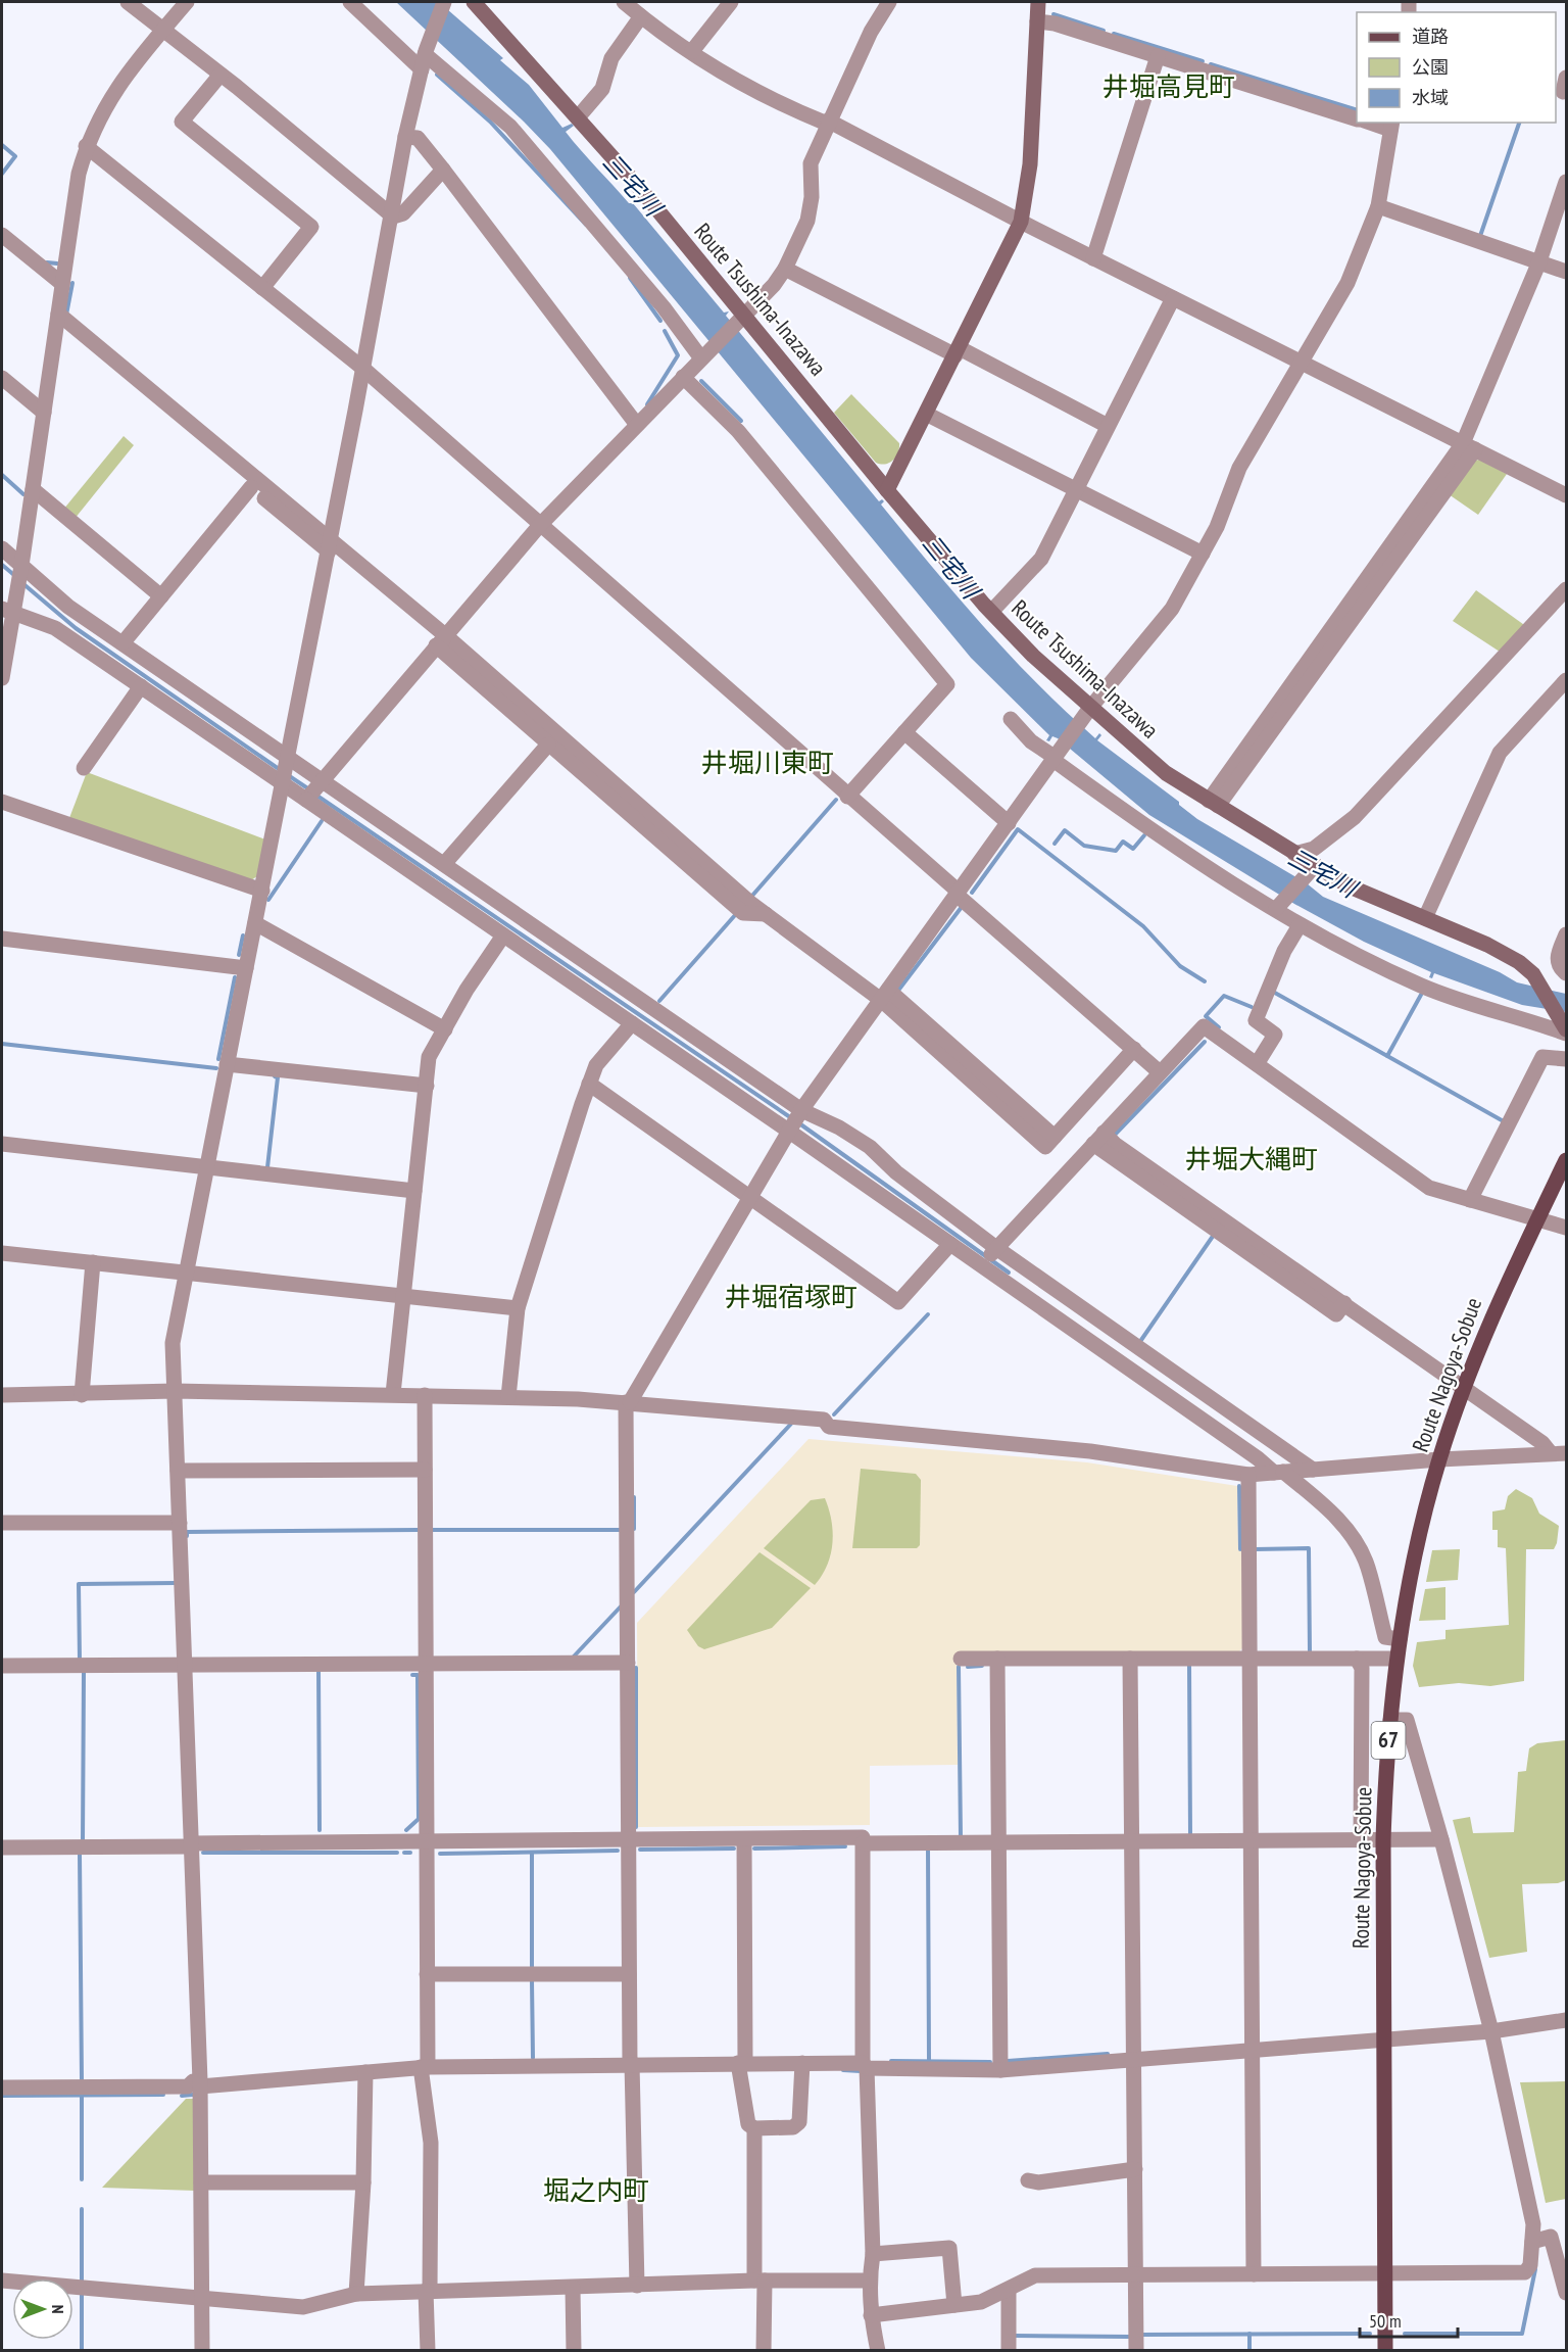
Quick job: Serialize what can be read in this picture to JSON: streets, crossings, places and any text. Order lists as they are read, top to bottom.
{
  "streets": {
    "main road": ["Route Tsushima-Inazawa", "Route Nagoya-Sobue", "67"]
  },
  "districts": [
    "井堀高見町",
    "井堀川東町",
    "井堀大縄町",
    "井堀宿塚町",
    "堀之内町"
  ],
  "water": ["三宅川"],
  "legend": ["道路", "公園", "水域"],
  "scale_bar": "50 m",
  "north": "right"
}
